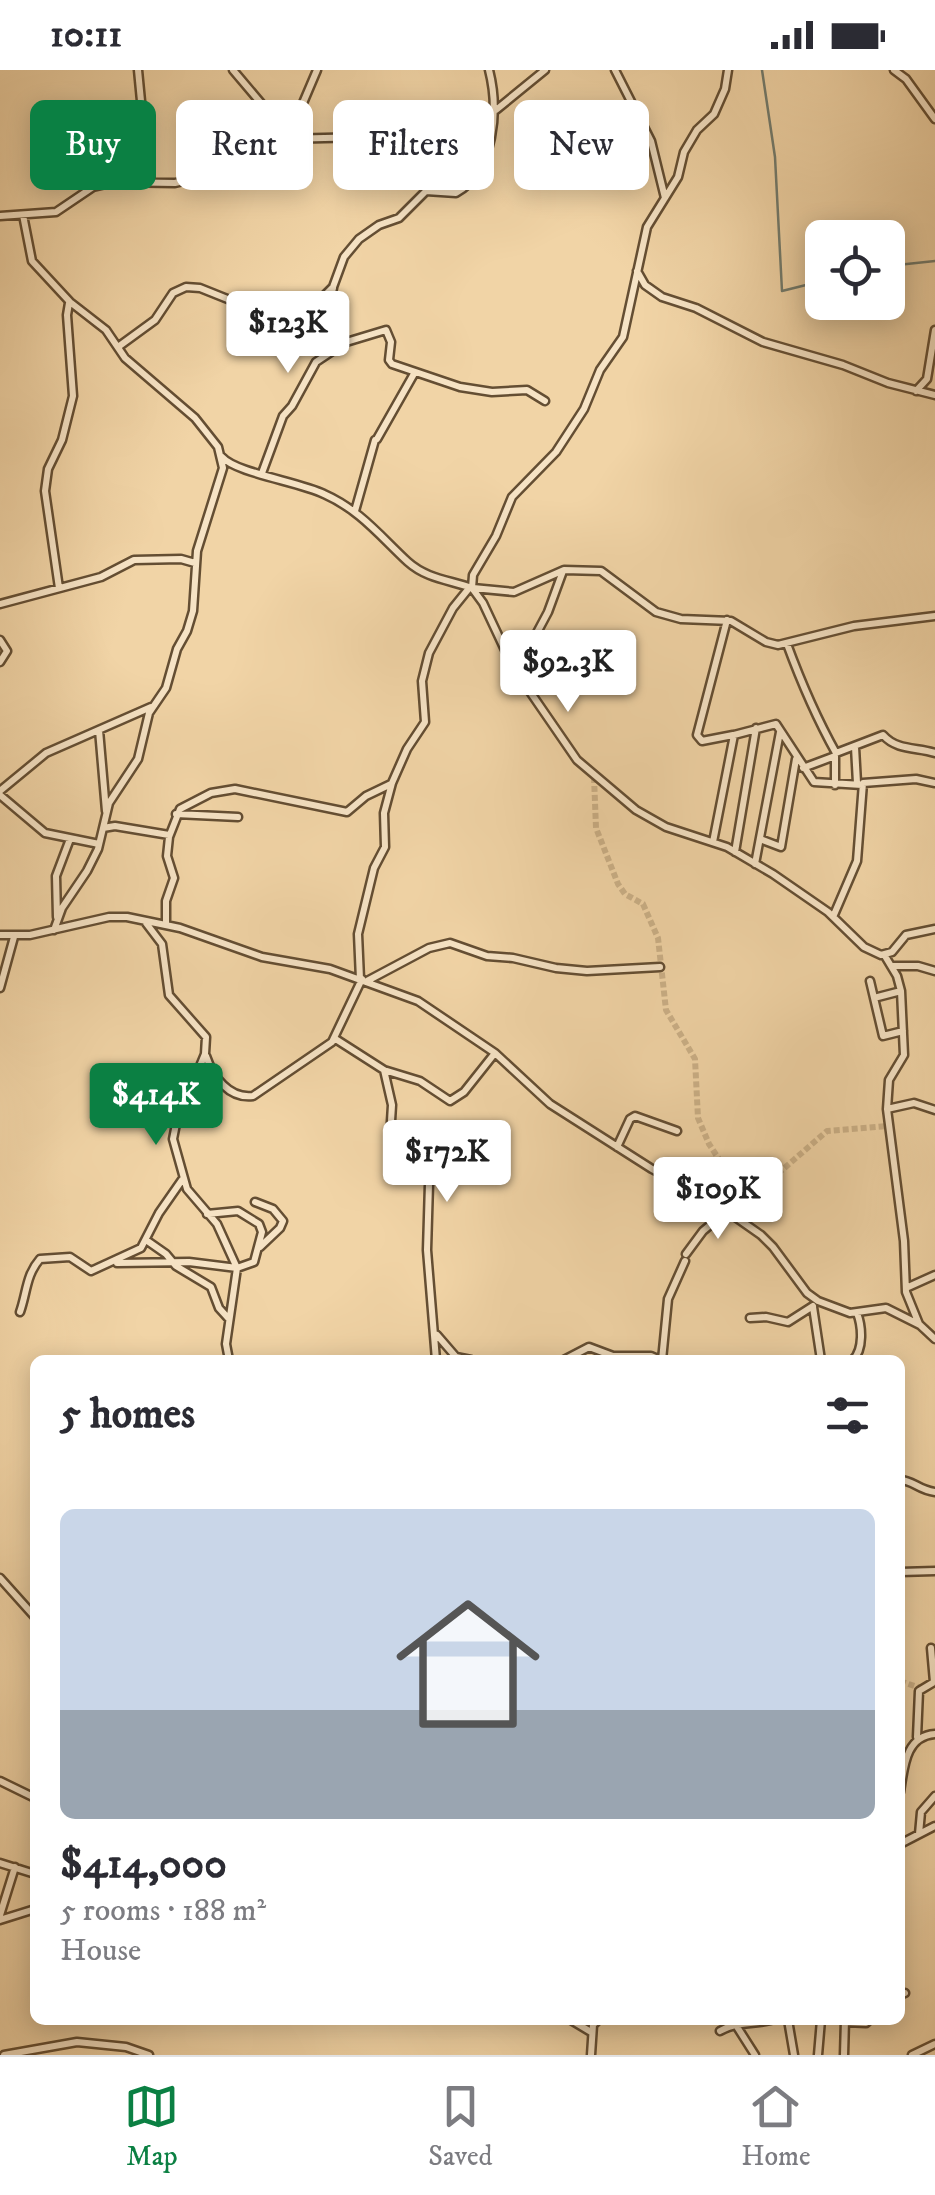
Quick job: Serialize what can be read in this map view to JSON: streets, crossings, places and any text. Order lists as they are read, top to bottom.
{
  "page": {
    "status": "10:11",
    "chip": [
      "Buy",
      "Rent",
      "Filters",
      "New"
    ],
    "price": [
      "$123K",
      "$92.3K",
      "$414K",
      "$172K",
      "$109K"
    ],
    "heading": "5 homes",
    "list": [
      {
        "name": "$414,000",
        "note": "5 rooms · 188 m² · House"
      }
    ],
    "tabs": ["Map", "Saved", "Home"]
  }
}
